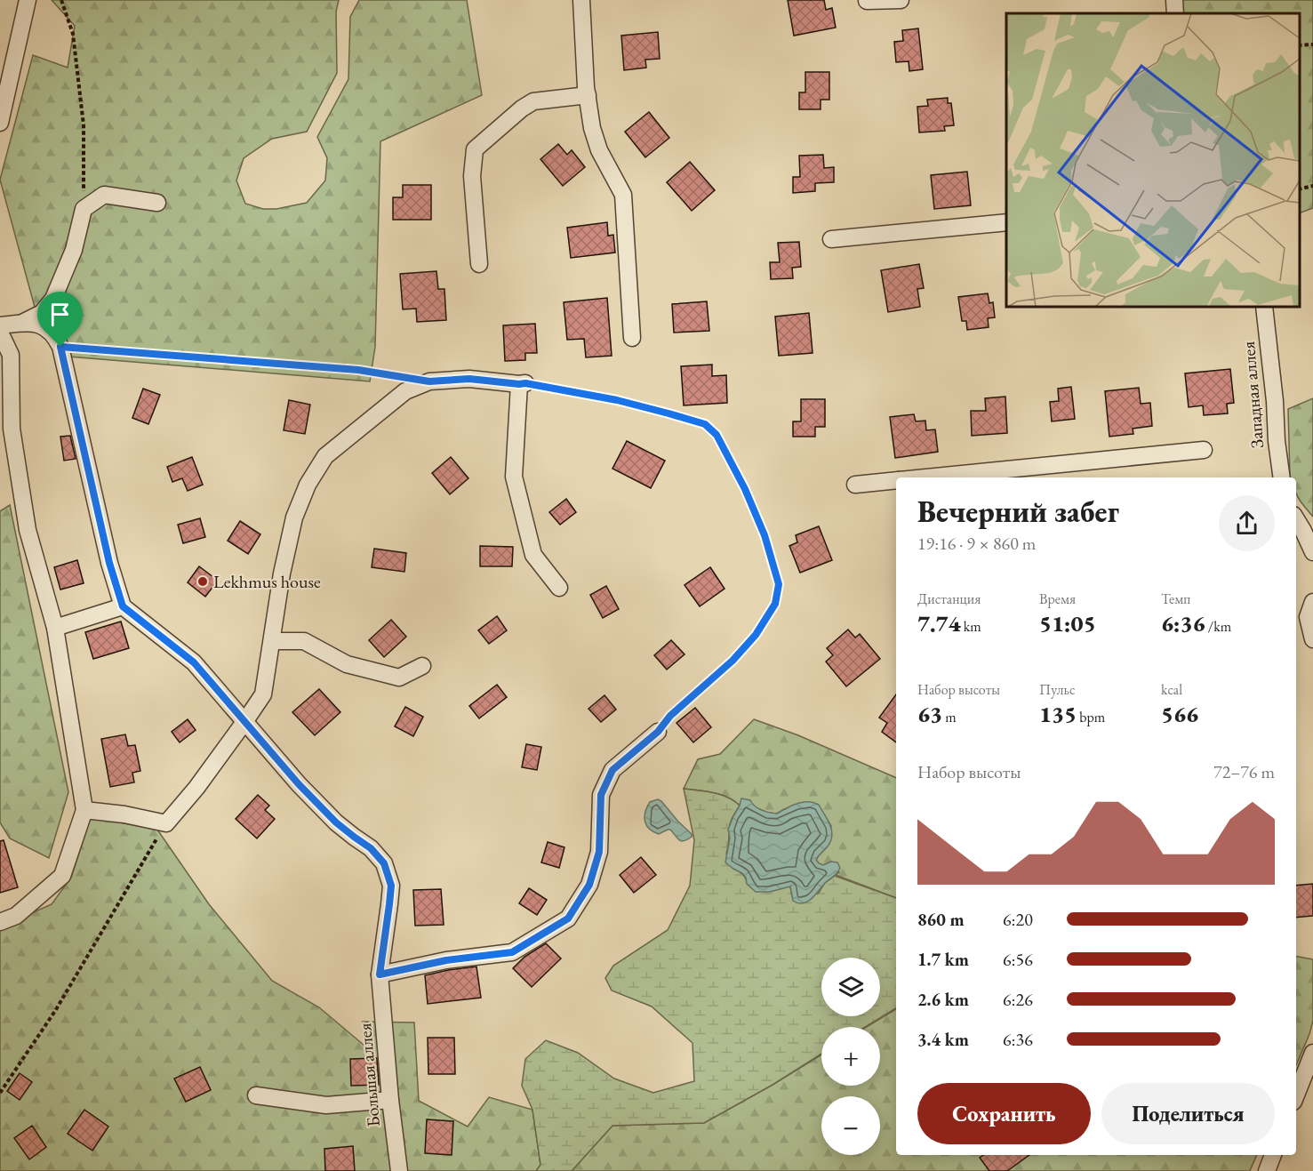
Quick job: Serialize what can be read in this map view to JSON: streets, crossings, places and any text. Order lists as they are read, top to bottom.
{
  "streets": {
    "street": ["Западная аллея", "Большая аллея"]
  },
  "places": ["Lekhmus house"],
  "page": {
    "heading": ["Вечерний забег", "19:16 · 9 × 860 m"],
    "stats": [
      ["Дистанция", "7.74 km"],
      ["Время", "51:05"],
      ["Темп", "6:36 /km"],
      ["Набор высоты", "63 m"],
      ["Пульс", "135 bpm"],
      ["kcal", "566"]
    ],
    "chart": ["Набор высоты", "72–76 m"],
    "list": [
      {
        "name": "860 m",
        "note": "6:20"
      },
      {
        "name": "1.7 km",
        "note": "6:56"
      },
      {
        "name": "2.6 km",
        "note": "6:26"
      },
      {
        "name": "3.4 km",
        "note": "6:36"
      }
    ],
    "map_buttons": ["+", "−"],
    "buttons": ["Сохранить", "Поделиться"]
  }
}
